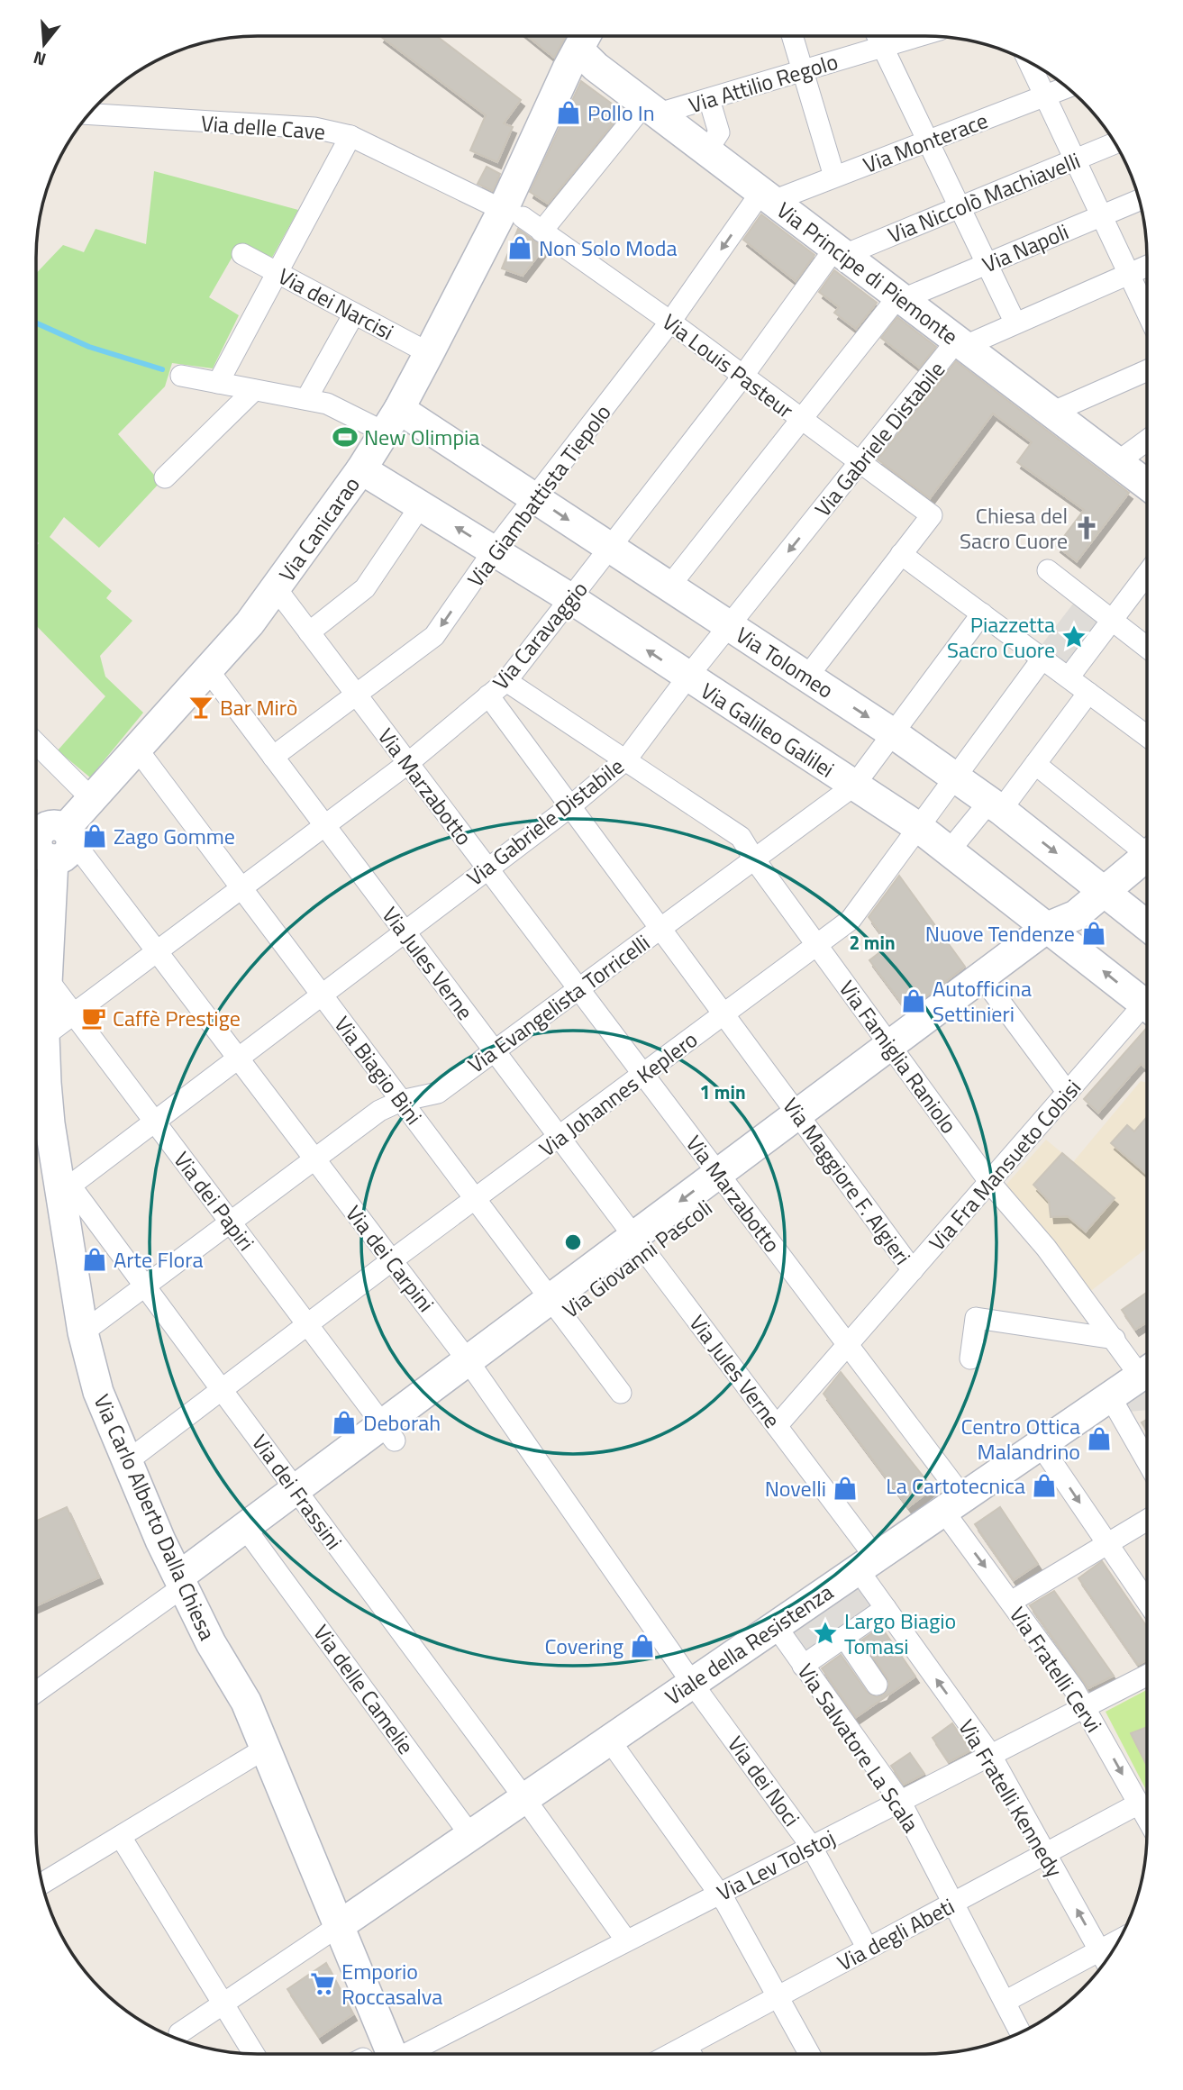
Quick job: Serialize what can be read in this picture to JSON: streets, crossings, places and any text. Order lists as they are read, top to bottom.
{
  "streets": {
    "street": [
      "Via Attilio Regolo",
      "Via delle Cave",
      "Via Monterace",
      "Via Niccolò Machiavelli",
      "Via Napoli",
      "Via Principe di Piemonte",
      "Via dei Narcisi",
      "Via Louis Pasteur",
      "Via Gabriele Distabile",
      "Via Giambattista Tiepolo",
      "Via Canicarao",
      "Via Caravaggio",
      "Via Tolomeo",
      "Via Galileo Galilei",
      "Via Marzabotto",
      "Via Jules Verne",
      "Via Evangelista Torricelli",
      "Via Famiglia Raniolo",
      "Via Biagio Bini",
      "Via Johannes Keplero",
      "Via Fra Mansueto Cobisi",
      "Via Maggiore F. Algieri",
      "Via dei Papiri",
      "Via dei Carpini",
      "Via Giovanni Pascoli",
      "Via dei Frassini",
      "Via Carlo Alberto Dalla Chiesa",
      "Viale della Resistenza",
      "Via Fratelli Cervi",
      "Via delle Camelie",
      "Via Salvatore La Scala",
      "Via dei Noci",
      "Via Fratelli Kennedy",
      "Via Lev Tolstoj",
      "Via degli Abeti"
    ]
  },
  "crossings": [
    ["Via Attilio Regolo", "Via Principe di Piemonte"],
    ["Via delle Cave", "Via Louis Pasteur"],
    ["Via delle Cave", "Via Canicarao"],
    ["Via Monterace", "Via Principe di Piemonte"],
    ["Via Monterace", "Via Giambattista Tiepolo"],
    ["Via Niccolò Machiavelli", "Via Principe di Piemonte"],
    ["Via Niccolò Machiavelli", "Via Caravaggio"],
    ["Via Napoli", "Via Principe di Piemonte"],
    ["Via Principe di Piemonte", "Via Gabriele Distabile"],
    ["Via Principe di Piemonte", "Via Giambattista Tiepolo"],
    ["Via Principe di Piemonte", "Via Caravaggio"],
    ["Via dei Narcisi", "Via Canicarao"],
    ["Via Louis Pasteur", "Via Gabriele Distabile"],
    ["Via Louis Pasteur", "Via Giambattista Tiepolo"],
    ["Via Louis Pasteur", "Via Canicarao"],
    ["Via Louis Pasteur", "Via Caravaggio"],
    ["Via Gabriele Distabile", "Via Tolomeo"],
    ["Via Gabriele Distabile", "Via Galileo Galilei"],
    ["Via Gabriele Distabile", "Via Marzabotto"],
    ["Via Gabriele Distabile", "Via Jules Verne"],
    ["Via Gabriele Distabile", "Via Famiglia Raniolo"],
    ["Via Gabriele Distabile", "Via Biagio Bini"],
    ["Via Gabriele Distabile", "Via Maggiore F. Algieri"],
    ["Via Gabriele Distabile", "Via dei Papiri"],
    ["Via Gabriele Distabile", "Via dei Carpini"],
    ["Via Gabriele Distabile", "Via dei Frassini"],
    ["Via Gabriele Distabile", "Via Carlo Alberto Dalla Chiesa"],
    ["Via Giambattista Tiepolo", "Via Tolomeo"],
    ["Via Giambattista Tiepolo", "Via Galileo Galilei"],
    ["Via Giambattista Tiepolo", "Via Marzabotto"],
    ["Via Giambattista Tiepolo", "Via Jules Verne"],
    ["Via Canicarao", "Via Tolomeo"],
    ["Via Canicarao", "Via Galileo Galilei"],
    ["Via Canicarao", "Via Marzabotto"],
    ["Via Canicarao", "Via Jules Verne"],
    ["Via Canicarao", "Via Biagio Bini"],
    ["Via Canicarao", "Via dei Carpini"],
    ["Via Canicarao", "Via Carlo Alberto Dalla Chiesa"],
    ["Via Caravaggio", "Via Tolomeo"],
    ["Via Caravaggio", "Via Galileo Galilei"],
    ["Via Caravaggio", "Via Marzabotto"],
    ["Via Caravaggio", "Via Jules Verne"],
    ["Via Caravaggio", "Via Famiglia Raniolo"],
    ["Via Caravaggio", "Via Biagio Bini"],
    ["Via Caravaggio", "Via Maggiore F. Algieri"],
    ["Via Caravaggio", "Via dei Papiri"],
    ["Via Caravaggio", "Via dei Carpini"],
    ["Via Caravaggio", "Via Carlo Alberto Dalla Chiesa"],
    ["Via Tolomeo", "Via Evangelista Torricelli"],
    ["Via Tolomeo", "Via Johannes Keplero"],
    ["Via Tolomeo", "Via Giovanni Pascoli"],
    ["Via Galileo Galilei", "Via Evangelista Torricelli"],
    ["Via Galileo Galilei", "Via Johannes Keplero"],
    ["Via Galileo Galilei", "Via Giovanni Pascoli"],
    ["Via Marzabotto", "Via Evangelista Torricelli"],
    ["Via Marzabotto", "Via Johannes Keplero"],
    ["Via Marzabotto", "Via Fra Mansueto Cobisi"],
    ["Via Marzabotto", "Via Giovanni Pascoli"],
    ["Via Marzabotto", "Viale della Resistenza"],
    ["Via Marzabotto", "Via Fratelli Cervi"],
    ["Via Jules Verne", "Via Evangelista Torricelli"],
    ["Via Jules Verne", "Via Johannes Keplero"],
    ["Via Jules Verne", "Via Fra Mansueto Cobisi"],
    ["Via Jules Verne", "Via Giovanni Pascoli"],
    ["Via Jules Verne", "Viale della Resistenza"],
    ["Via Jules Verne", "Via Fratelli Kennedy"],
    ["Via Evangelista Torricelli", "Via Famiglia Raniolo"],
    ["Via Evangelista Torricelli", "Via Biagio Bini"],
    ["Via Evangelista Torricelli", "Via Maggiore F. Algieri"],
    ["Via Evangelista Torricelli", "Via dei Papiri"],
    ["Via Evangelista Torricelli", "Via dei Carpini"],
    ["Via Evangelista Torricelli", "Via dei Frassini"],
    ["Via Evangelista Torricelli", "Via Carlo Alberto Dalla Chiesa"],
    ["Via Famiglia Raniolo", "Via Johannes Keplero"],
    ["Via Famiglia Raniolo", "Via Fra Mansueto Cobisi"],
    ["Via Famiglia Raniolo", "Via Giovanni Pascoli"],
    ["Via Biagio Bini", "Via Johannes Keplero"],
    ["Via Biagio Bini", "Via Giovanni Pascoli"],
    ["Via Johannes Keplero", "Via Maggiore F. Algieri"],
    ["Via Johannes Keplero", "Via dei Papiri"],
    ["Via Johannes Keplero", "Via dei Carpini"],
    ["Via Johannes Keplero", "Via dei Frassini"],
    ["Via Johannes Keplero", "Via Carlo Alberto Dalla Chiesa"],
    ["Via Fra Mansueto Cobisi", "Via Maggiore F. Algieri"],
    ["Via Maggiore F. Algieri", "Via Giovanni Pascoli"],
    ["Via dei Papiri", "Via Giovanni Pascoli"],
    ["Via dei Papiri", "Via Carlo Alberto Dalla Chiesa"],
    ["Via dei Carpini", "Via Giovanni Pascoli"],
    ["Via dei Carpini", "Via Carlo Alberto Dalla Chiesa"],
    ["Via dei Carpini", "Viale della Resistenza"],
    ["Via dei Carpini", "Via dei Noci"],
    ["Via Giovanni Pascoli", "Via dei Frassini"],
    ["Via Giovanni Pascoli", "Via Carlo Alberto Dalla Chiesa"],
    ["Via Giovanni Pascoli", "Via delle Camelie"],
    ["Via dei Frassini", "Via Carlo Alberto Dalla Chiesa"],
    ["Via dei Frassini", "Viale della Resistenza"],
    ["Via dei Frassini", "Via Lev Tolstoj"],
    ["Via Carlo Alberto Dalla Chiesa", "Viale della Resistenza"],
    ["Viale della Resistenza", "Via Fratelli Cervi"],
    ["Viale della Resistenza", "Via delle Camelie"],
    ["Viale della Resistenza", "Via Salvatore La Scala"],
    ["Viale della Resistenza", "Via dei Noci"],
    ["Viale della Resistenza", "Via Fratelli Kennedy"],
    ["Via Fratelli Cervi", "Via Lev Tolstoj"],
    ["Via Fratelli Cervi", "Via degli Abeti"],
    ["Via Salvatore La Scala", "Via Lev Tolstoj"],
    ["Via Salvatore La Scala", "Via degli Abeti"],
    ["Via dei Noci", "Via Lev Tolstoj"],
    ["Via dei Noci", "Via degli Abeti"],
    ["Via Fratelli Kennedy", "Via Lev Tolstoj"],
    ["Via Fratelli Kennedy", "Via degli Abeti"]
  ],
  "one_way": ["Via Fratelli Kennedy"],
  "places": {
    "shop": [
      "Pollo In",
      "Non Solo Moda",
      "Zago Gomme",
      "Nuove Tendenze",
      "Autofficina Settinieri",
      "Arte Flora",
      "Deborah",
      "Centro Ottica Malandrino",
      "La Cartotecnica",
      "Novelli",
      "Covering"
    ],
    "sports": ["New Olimpia"],
    "church": ["Chiesa del Sacro Cuore"],
    "place": ["Piazzetta Sacro Cuore", "Largo Biagio Tomasi"],
    "bar": ["Bar Mirò"],
    "cafe": ["Caffè Prestige"],
    "supermarket": ["Emporio Roccasalva"]
  },
  "north": "bottom",
  "rings": ["2 min", "1 min"]
}
